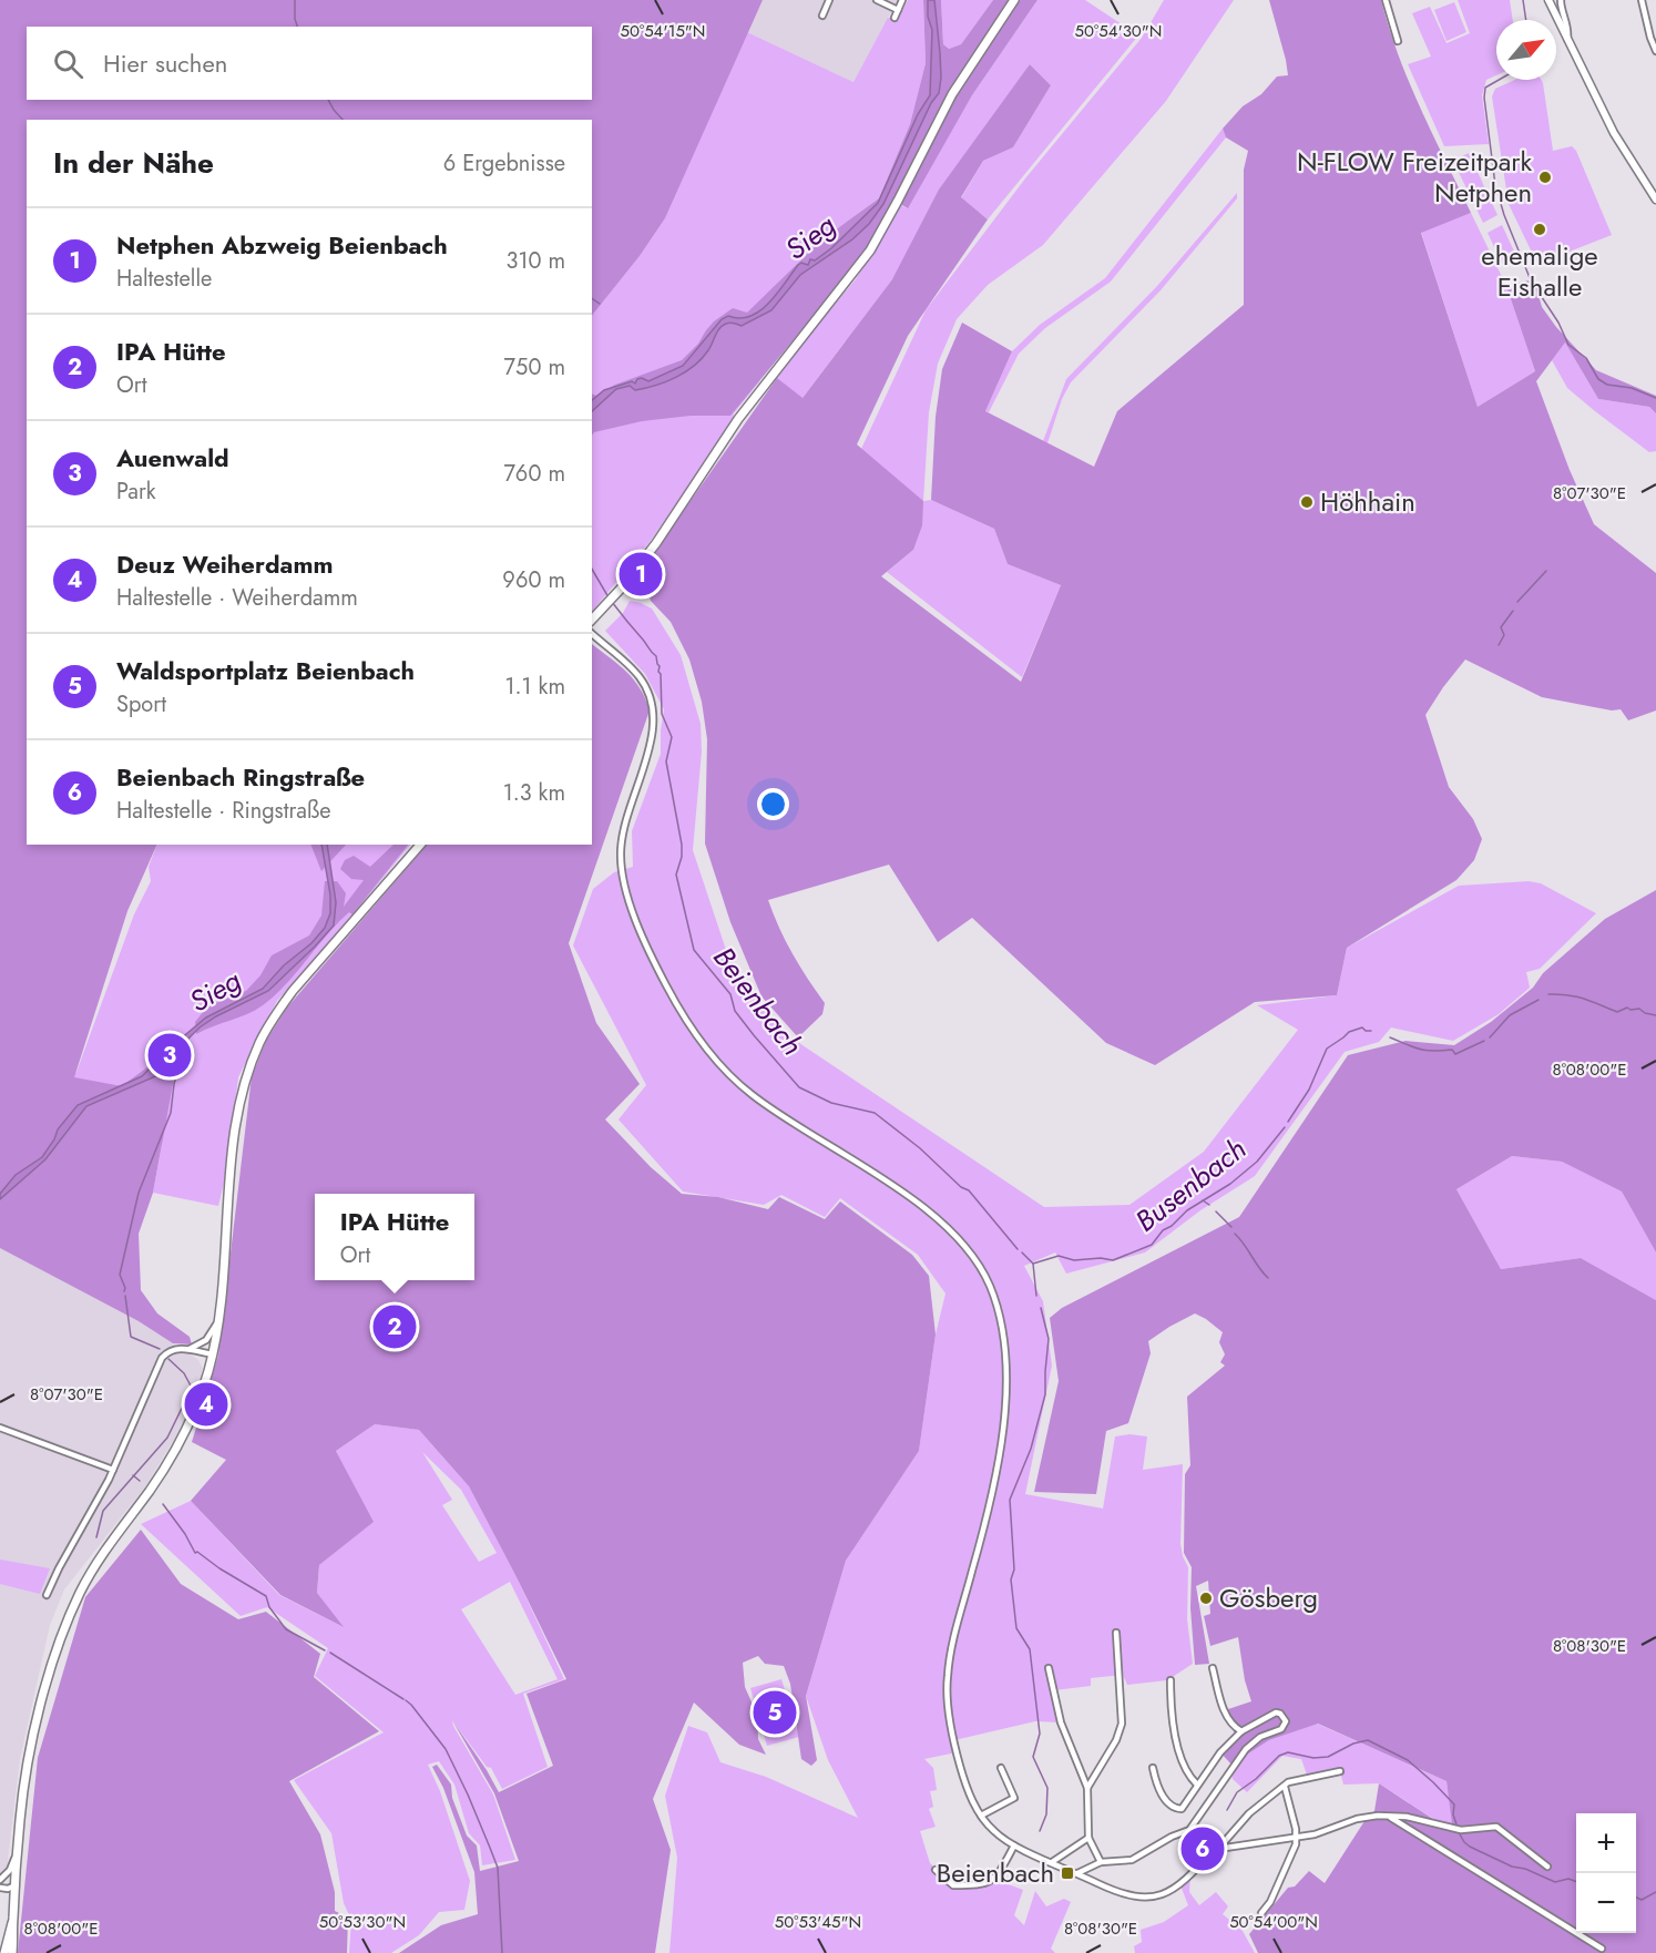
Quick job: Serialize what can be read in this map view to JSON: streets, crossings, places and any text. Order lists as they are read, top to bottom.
{
  "water": ["Sieg", "Beienbach", "Busenbach"],
  "places": {
    "other": [
      "N-FLOW Freizeitpark Netphen",
      "ehemalige Eishalle",
      "Höhhain",
      "Gösberg"
    ],
    "transit": ["Beienbach"]
  },
  "north": "top right",
  "page": {
    "search": "Hier suchen",
    "heading": ["In der Nähe", "6 Ergebnisse"],
    "list": [
      {
        "mark": "1",
        "name": "Netphen Abzweig Beienbach",
        "note": "Haltestelle",
        "value": "310 m"
      },
      {
        "mark": "2",
        "name": "IPA Hütte",
        "note": "Ort",
        "value": "750 m"
      },
      {
        "mark": "3",
        "name": "Auenwald",
        "note": "Park",
        "value": "760 m"
      },
      {
        "mark": "4",
        "name": "Deuz Weiherdamm",
        "note": "Haltestelle · Weiherdamm",
        "value": "960 m"
      },
      {
        "mark": "5",
        "name": "Waldsportplatz Beienbach",
        "note": "Sport",
        "value": "1.1 km"
      },
      {
        "mark": "6",
        "name": "Beienbach Ringstraße",
        "note": "Haltestelle · Ringstraße",
        "value": "1.3 km"
      }
    ],
    "pins": [
      "1",
      "3",
      "2",
      "4",
      "5",
      "6"
    ],
    "popup": ["IPA Hütte", "Ort"],
    "map_buttons": ["+", "−"]
  },
  "coordinates": [
    "50°54'15\"N",
    "50°54'30\"N",
    "8°07'30\"E",
    "8°08'00\"E",
    "8°08'30\"E",
    "50°53'30\"N",
    "50°53'45\"N",
    "50°54'00\"N"
  ]
}
